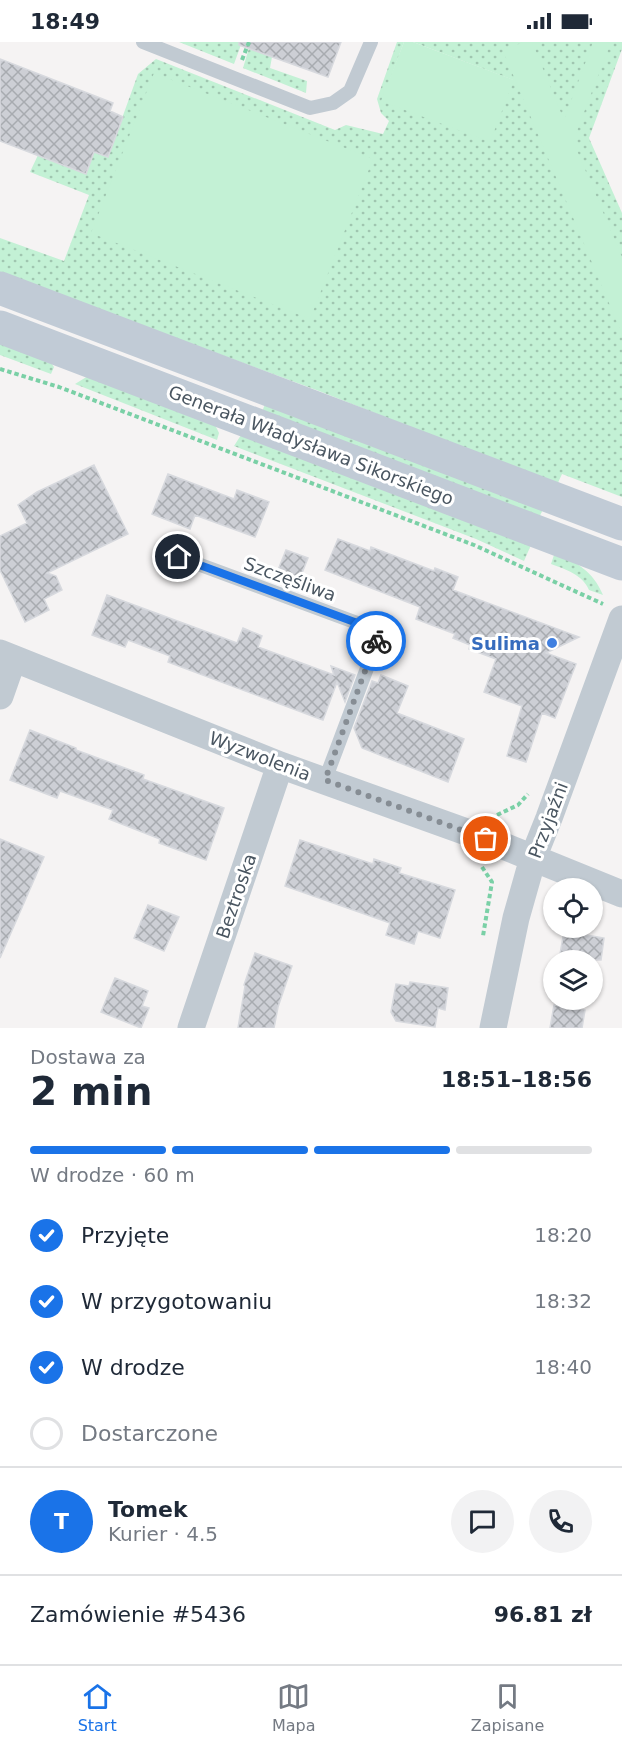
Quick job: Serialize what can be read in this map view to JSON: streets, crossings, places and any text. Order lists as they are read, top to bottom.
{
  "streets": {
    "main road": ["Generała Władysława Sikorskiego"],
    "street": ["Wyzwolenia", "Przyjaźni", "Beztroska"],
    "lane": ["Szczęśliwa"]
  },
  "crossings": [
    ["Szczęśliwa", "Wyzwolenia"],
    ["Wyzwolenia", "Przyjaźni"],
    ["Wyzwolenia", "Beztroska"]
  ],
  "places": ["Sulima"],
  "page": {
    "status": "18:49",
    "heading": ["2 min", "Dostawa za", "18:51–18:56"],
    "panel": [
      "Tomek",
      "Kurier · 4.5",
      "Zamówienie #5436",
      "96.81 zł"
    ],
    "bar": "W drodze · 60 m",
    "list": [
      ["Przyjęte", "18:20"],
      ["W przygotowaniu", "18:32"],
      ["W drodze", "18:40"],
      "Dostarczone"
    ],
    "round": "T",
    "tabs": ["Start", "Mapa", "Zapisane"]
  }
}
